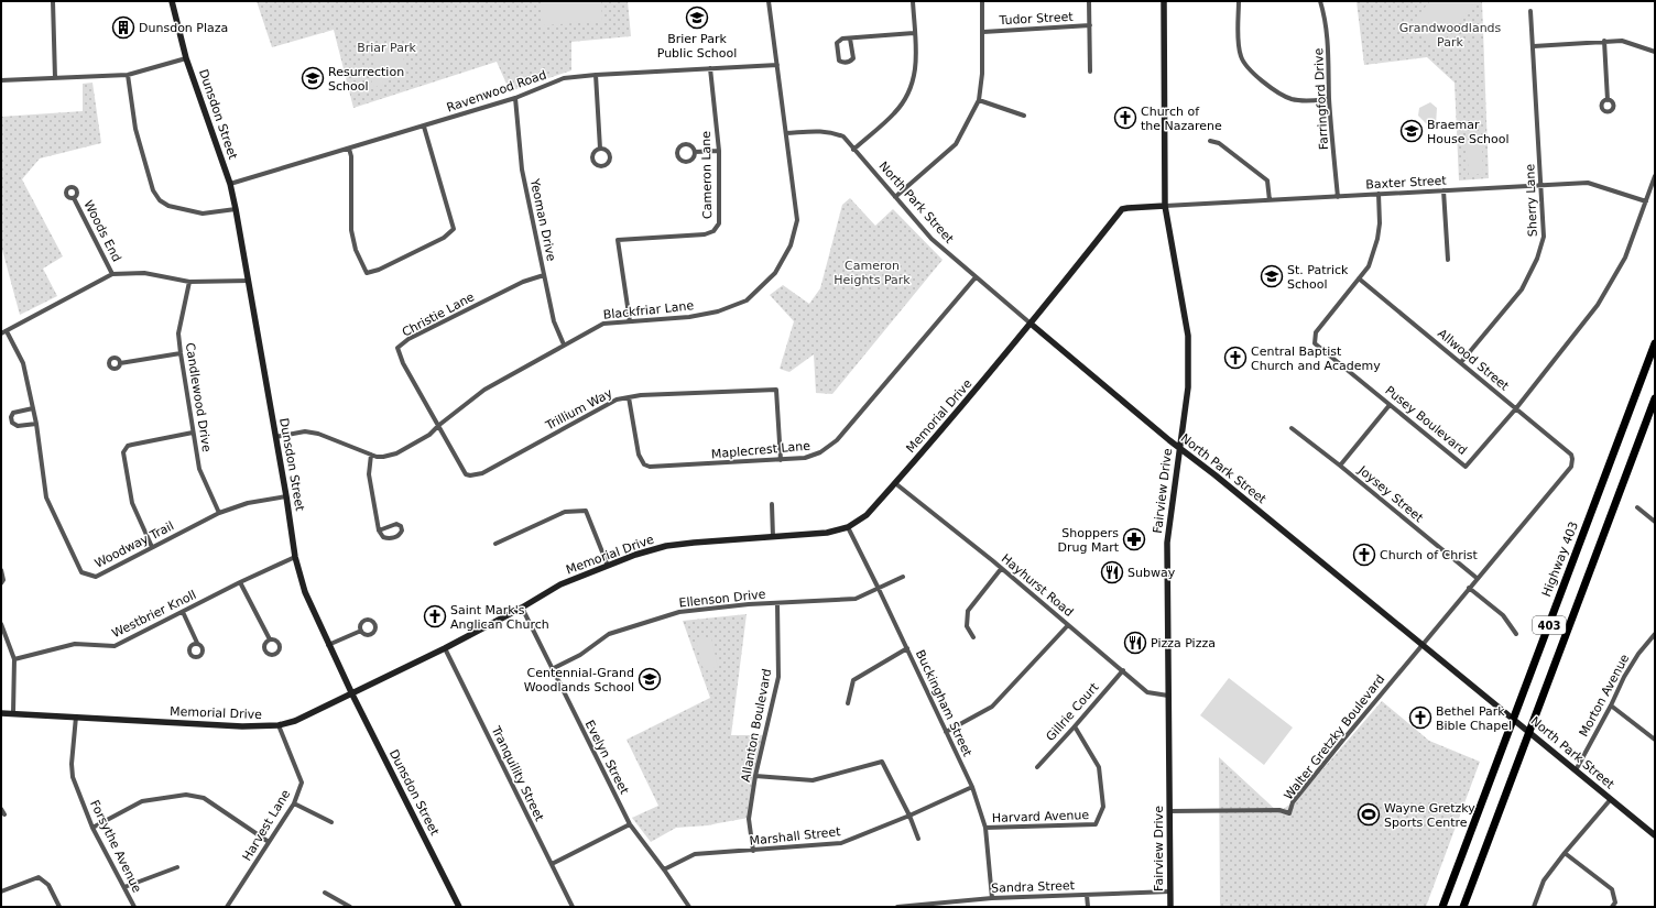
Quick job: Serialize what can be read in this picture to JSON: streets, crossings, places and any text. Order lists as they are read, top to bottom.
{
  "streets": {
    "highway": ["Highway 403", "403"],
    "main road": [
      "Dunsdon Street",
      "North Park Street",
      "Memorial Drive",
      "Fairview Drive"
    ],
    "street": [
      "Tudor Street",
      "Ravenwood Road",
      "Farringford Drive",
      "Cameron Lane",
      "Baxter Street",
      "Sherry Lane",
      "Yeoman Drive",
      "Woods End",
      "Blackfriar Lane",
      "Christie Lane",
      "Allwood Street",
      "Candlewood Drive",
      "Trillium Way",
      "Pusey Boulevard",
      "Maplecrest Lane",
      "Joysey Street",
      "Woodway Trail",
      "Hayhurst Road",
      "Ellenson Drive",
      "Westbrier Knoll",
      "Morton Avenue",
      "Buckingham Street",
      "Gillrie Court",
      "Allanton Boulevard",
      "Walter Gretzky Boulevard",
      "Evelyn Street",
      "Tranquility Street",
      "Harvard Avenue",
      "Harvest Lane",
      "Marshall Street",
      "Forsythe Avenue",
      "Sandra Street"
    ]
  },
  "crossings": [
    ["Ravenwood Road", "Dunsdon Street"],
    ["Ravenwood Road", "Cameron Lane"],
    ["Ravenwood Road", "Yeoman Drive"],
    ["Ravenwood Road", "Blackfriar Lane"],
    ["Farringford Drive", "Baxter Street"],
    ["Dunsdon Street", "Blackfriar Lane"],
    ["Dunsdon Street", "Memorial Drive"],
    ["Dunsdon Street", "Woodway Trail"],
    ["Dunsdon Street", "Westbrier Knoll"],
    ["Cameron Lane", "Blackfriar Lane"],
    ["Baxter Street", "Sherry Lane"],
    ["Baxter Street", "Memorial Drive"],
    ["Baxter Street", "Pusey Boulevard"],
    ["Baxter Street", "Fairview Drive"],
    ["Sherry Lane", "Allwood Street"],
    ["North Park Street", "Blackfriar Lane"],
    ["North Park Street", "Memorial Drive"],
    ["North Park Street", "Maplecrest Lane"],
    ["North Park Street", "Fairview Drive"],
    ["North Park Street", "Morton Avenue"],
    ["North Park Street", "Walter Gretzky Boulevard"],
    ["Yeoman Drive", "Blackfriar Lane"],
    ["Yeoman Drive", "Christie Lane"],
    ["Blackfriar Lane", "Christie Lane"],
    ["Blackfriar Lane", "Trillium Way"],
    ["Christie Lane", "Trillium Way"],
    ["Allwood Street", "Pusey Boulevard"],
    ["Allwood Street", "Joysey Street"],
    ["Candlewood Drive", "Woodway Trail"],
    ["Trillium Way", "Maplecrest Lane"],
    ["Memorial Drive", "Fairview Drive"],
    ["Memorial Drive", "Hayhurst Road"],
    ["Memorial Drive", "Buckingham Street"],
    ["Memorial Drive", "Evelyn Street"],
    ["Memorial Drive", "Tranquility Street"],
    ["Memorial Drive", "Harvest Lane"],
    ["Memorial Drive", "Forsythe Avenue"],
    ["Fairview Drive", "Hayhurst Road"],
    ["Fairview Drive", "Walter Gretzky Boulevard"],
    ["Fairview Drive", "Sandra Street"],
    ["Hayhurst Road", "Gillrie Court"],
    ["Ellenson Drive", "Buckingham Street"],
    ["Ellenson Drive", "Allanton Boulevard"],
    ["Ellenson Drive", "Evelyn Street"],
    ["Buckingham Street", "Harvard Avenue"],
    ["Buckingham Street", "Marshall Street"],
    ["Buckingham Street", "Sandra Street"],
    ["Gillrie Court", "Harvard Avenue"],
    ["Allanton Boulevard", "Marshall Street"],
    ["Evelyn Street", "Marshall Street"]
  ],
  "parks": ["Grandwoodlands Park", "Briar Park", "Cameron Heights Park"],
  "places": {
    "school or university": [
      "Brier Park Public School",
      "Resurrection School",
      "Braemar House School",
      "St. Patrick School",
      "Centennial-Grand Woodlands School"
    ],
    "building": ["Dunsdon Plaza"],
    "church": [
      "Church of the Nazarene",
      "Central Baptist Church and Academy",
      "Church of Christ",
      "Saint Mark's Anglican Church",
      "Bethel Park Bible Chapel"
    ],
    "pharmacy": ["Shoppers Drug Mart"],
    "restaurant": ["Subway", "Pizza Pizza"],
    "sports": ["Wayne Gretzky Sports Centre"]
  }
}
